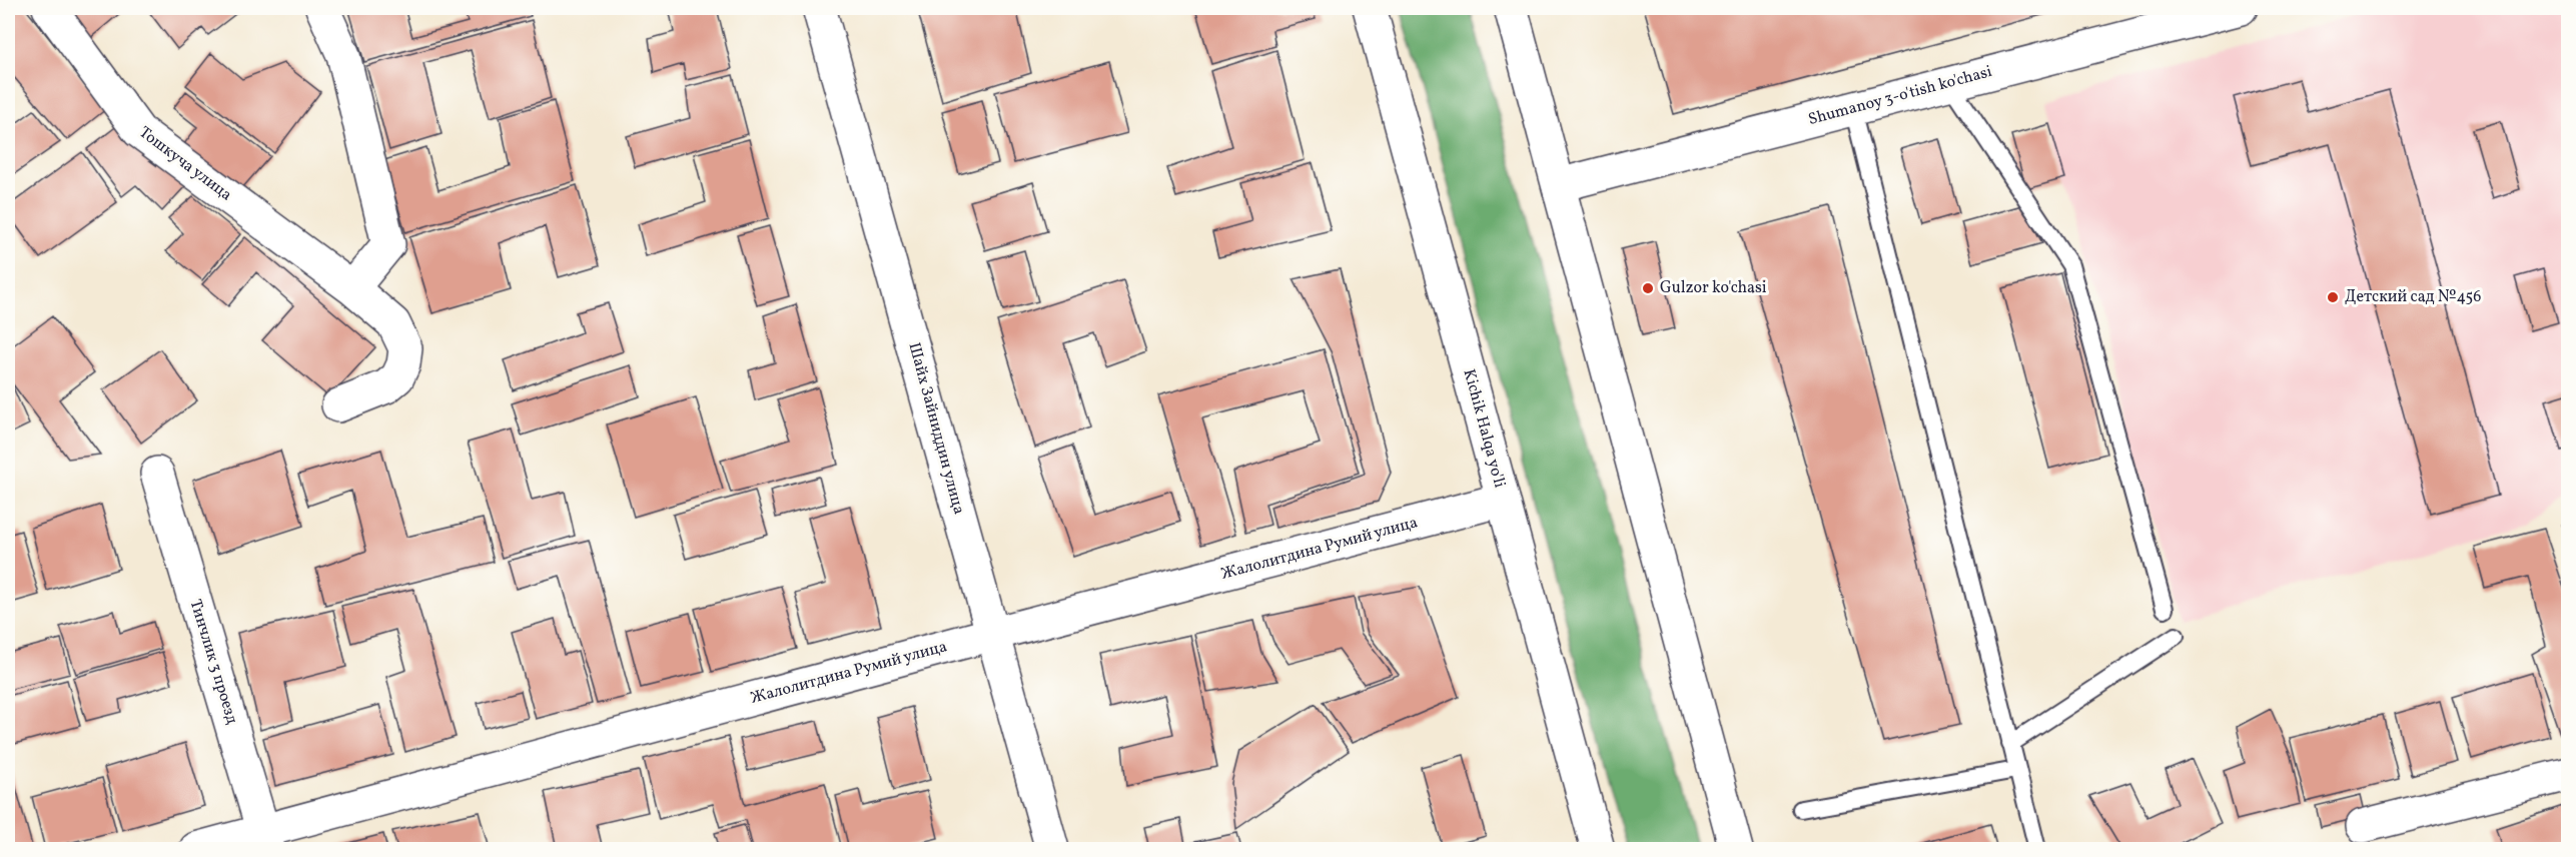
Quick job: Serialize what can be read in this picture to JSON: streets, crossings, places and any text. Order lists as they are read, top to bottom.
{
  "streets": {
    "main road": [
      "Shumanoy 3-o'tish ko'chasi",
      "Тошкуча улица",
      "Шайх Зайниддин улица",
      "Kichik Halqa yo'li",
      "Жалолитдина Румий улица",
      "Тинчлик 3 проезд"
    ]
  },
  "crossings": [
    ["Шайх Зайниддин улица", "Жалолитдина Румий улица"],
    ["Kichik Halqa yo'li", "Жалолитдина Румий улица"],
    ["Жалолитдина Румий улица", "Тинчлик 3 проезд"]
  ],
  "places": ["Gulzor ko'chasi", "Детский сад №456"]
}
